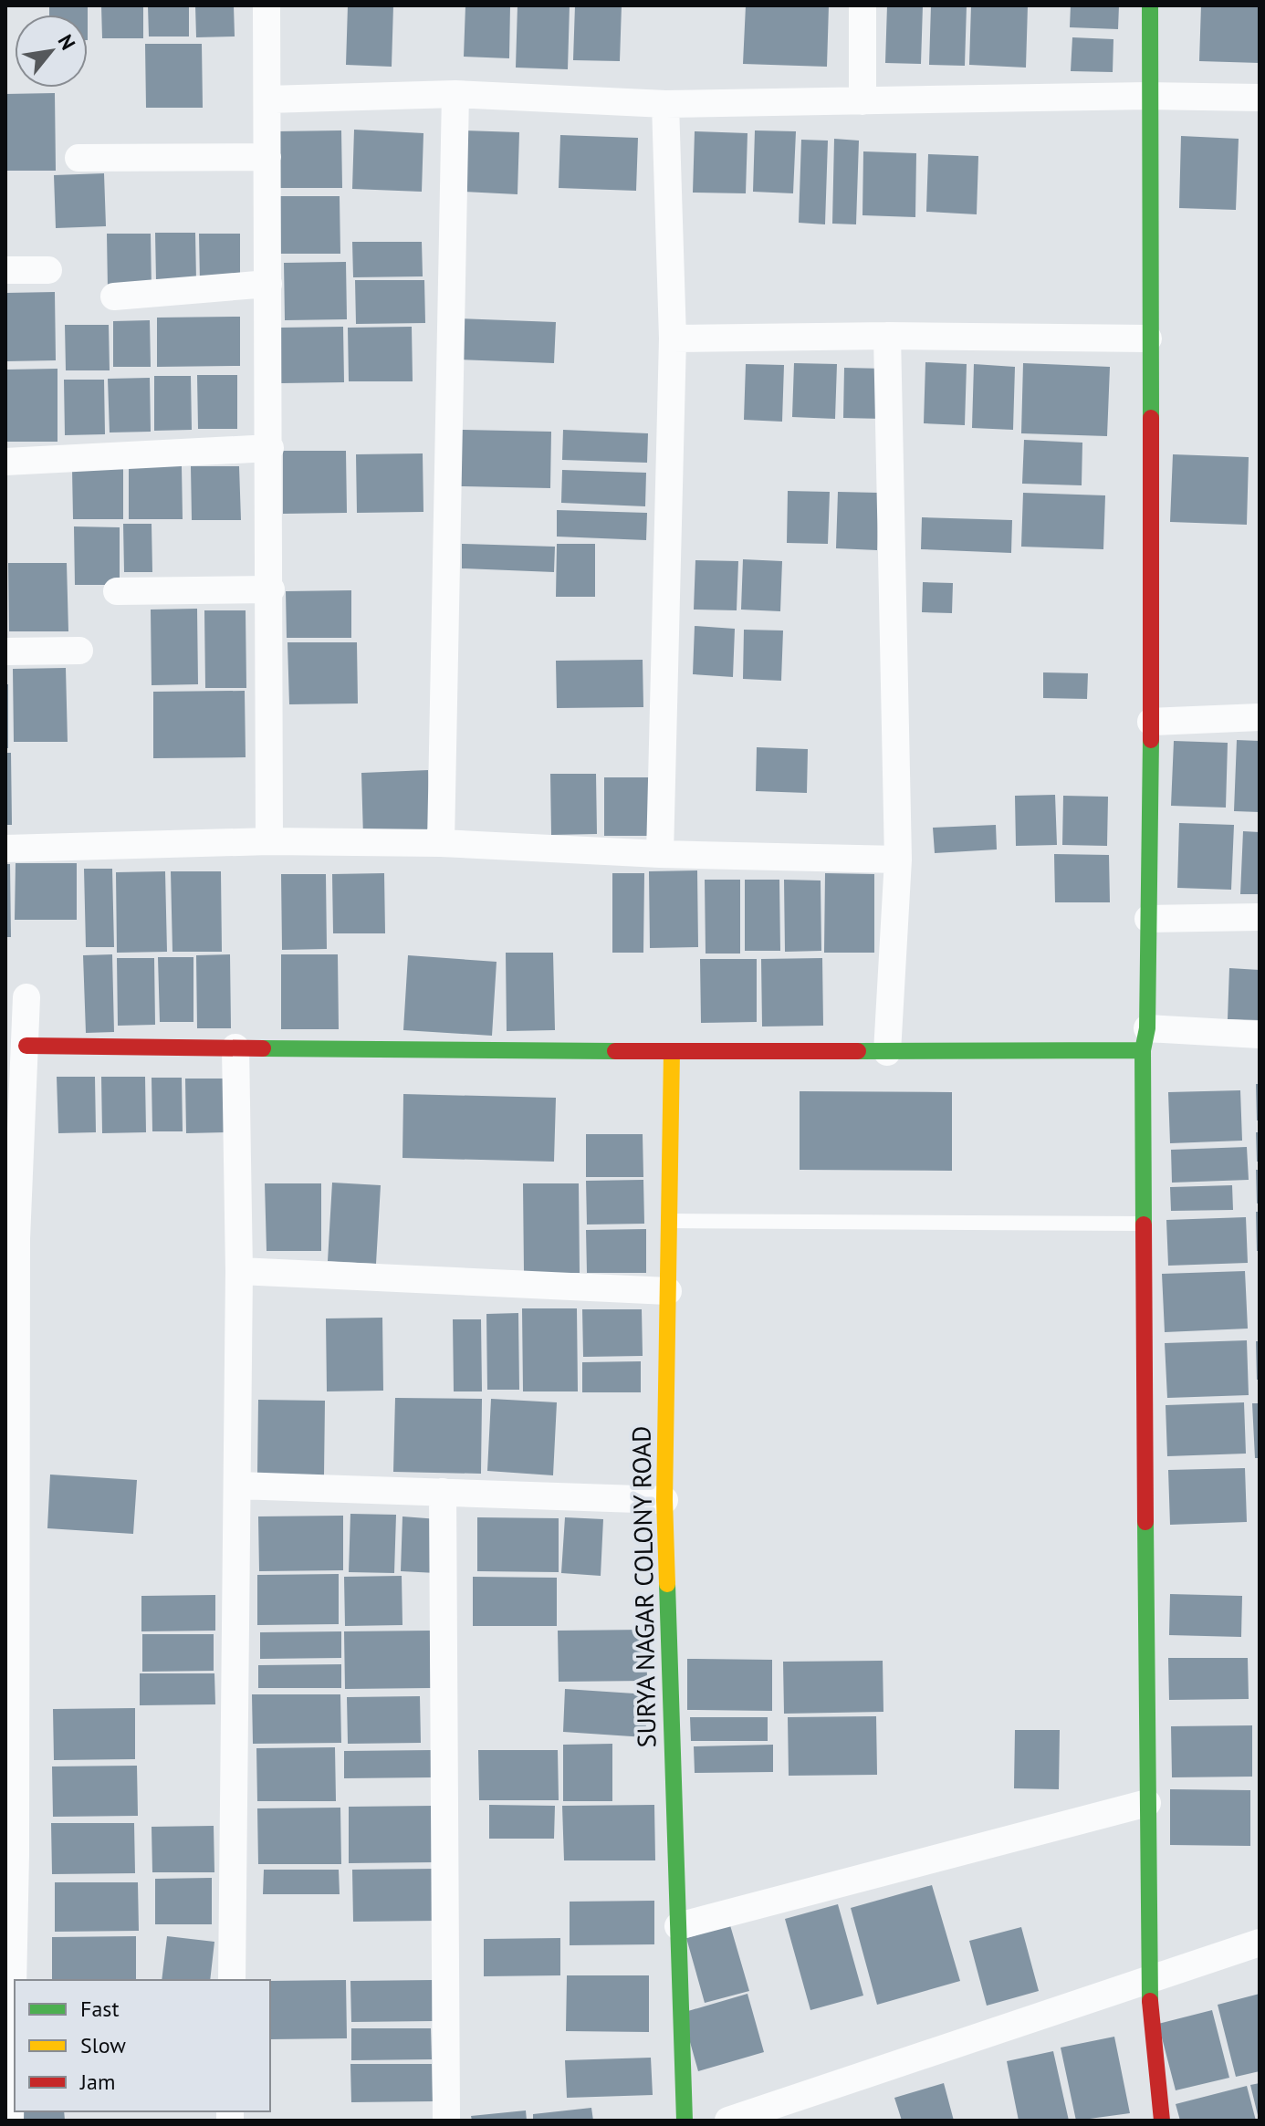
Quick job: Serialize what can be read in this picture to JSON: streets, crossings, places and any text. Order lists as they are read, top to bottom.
{
  "streets": {
    "street": ["SURYA NAGAR COLONY ROAD"]
  },
  "legend": ["Fast", "Slow", "Jam"],
  "north": "top right"
}
